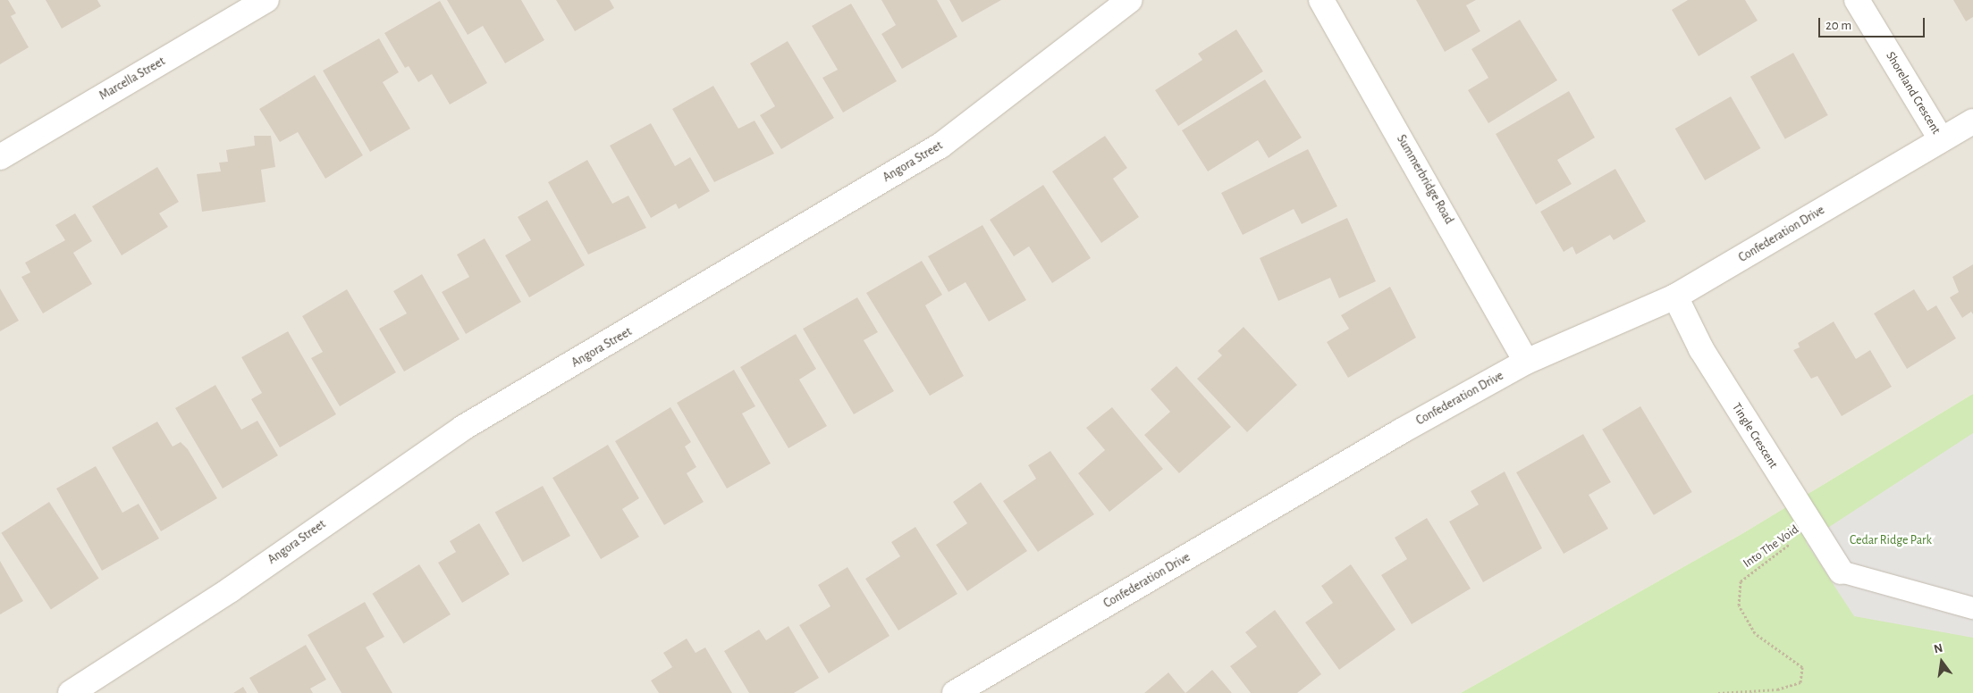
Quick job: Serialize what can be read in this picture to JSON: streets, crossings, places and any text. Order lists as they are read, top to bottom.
{
  "streets": {
    "street": [
      "Marcella Street",
      "Shoreland Crescent",
      "Angora Street",
      "Summerbridge Road",
      "Confederation Drive",
      "Tingle Crescent"
    ],
    "path": ["Into The Void"]
  },
  "crossings": [
    ["Shoreland Crescent", "Confederation Drive"],
    ["Summerbridge Road", "Confederation Drive"],
    ["Confederation Drive", "Tingle Crescent"],
    ["Tingle Crescent", "Into The Void"]
  ],
  "parks": ["Cedar Ridge Park"],
  "scale_bar": "20 m",
  "north": "top"
}
